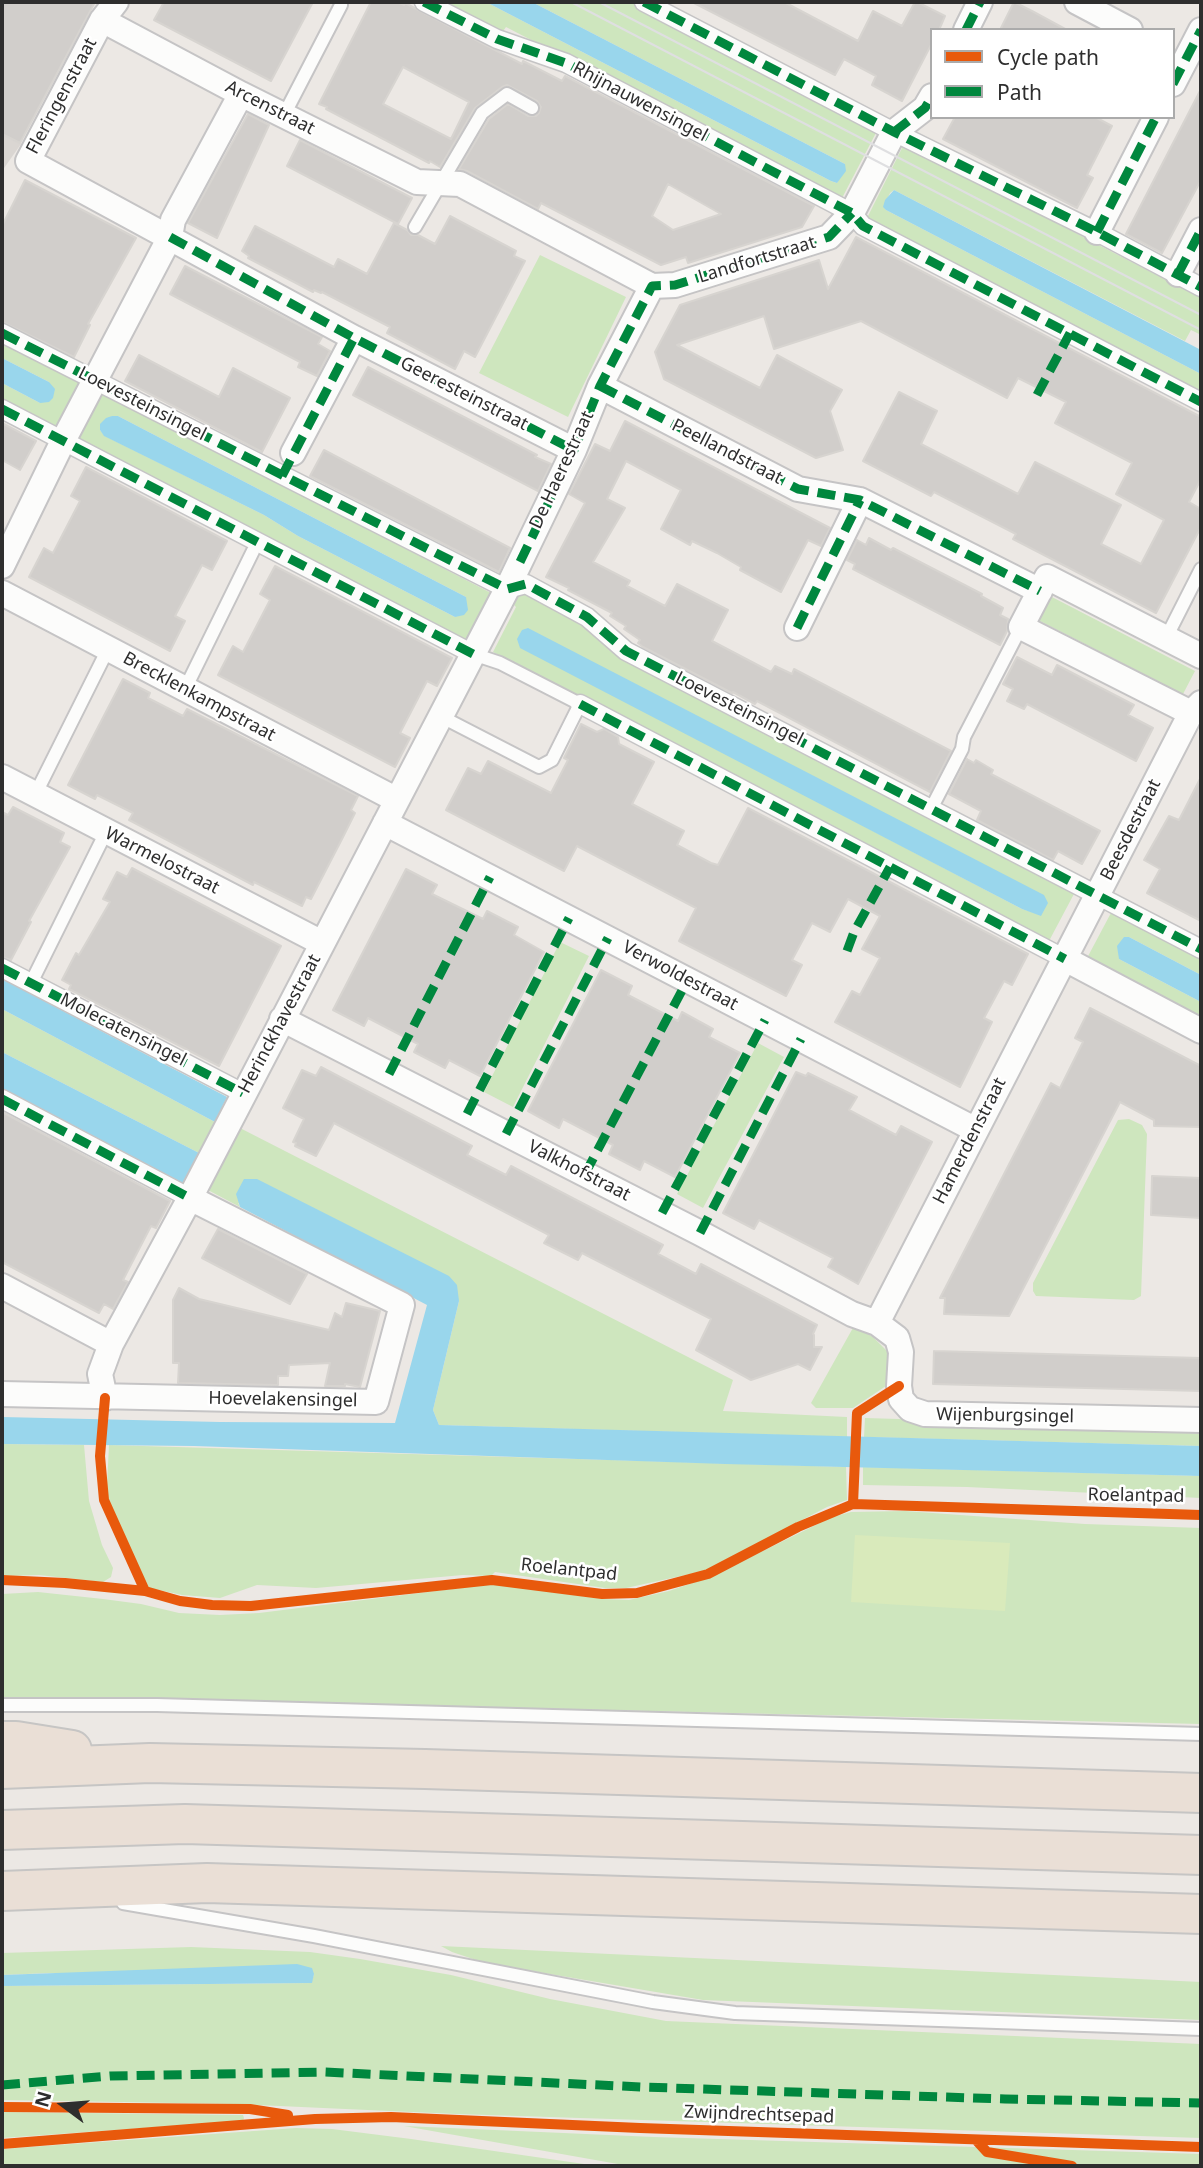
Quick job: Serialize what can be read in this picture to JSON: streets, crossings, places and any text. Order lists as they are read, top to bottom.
{
  "streets": {
    "street": [
      "Fleringenstraat",
      "Rhijnauwensingel",
      "Arcenstraat",
      "Landfortstraat",
      "Geeresteinstraat",
      "Loevesteinsingel",
      "Peellandstraat",
      "De Haerestraat",
      "Brecklenkampstraat",
      "Beesdestraat",
      "Warmelostraat",
      "Verwoldestraat",
      "Herinckhavestraat",
      "Molecatensingel",
      "Hamerdenstraat",
      "Valkhofstraat",
      "Hoevelakensingel",
      "Wijenburgsingel"
    ],
    "cycle path": ["Roelantpad", "Zwijndrechtsepad"]
  },
  "crossings": [
    ["Fleringenstraat", "Arcenstraat"],
    ["Fleringenstraat", "Geeresteinstraat"],
    ["Rhijnauwensingel", "Landfortstraat"],
    ["Arcenstraat", "Landfortstraat"],
    ["Arcenstraat", "De Haerestraat"],
    ["Landfortstraat", "De Haerestraat"],
    ["Geeresteinstraat", "De Haerestraat"],
    ["Loevesteinsingel", "De Haerestraat"],
    ["Loevesteinsingel", "Beesdestraat"],
    ["Peellandstraat", "De Haerestraat"],
    ["De Haerestraat", "Herinckhavestraat"],
    ["Brecklenkampstraat", "Herinckhavestraat"],
    ["Beesdestraat", "Hamerdenstraat"],
    ["Warmelostraat", "Herinckhavestraat"],
    ["Verwoldestraat", "Herinckhavestraat"],
    ["Verwoldestraat", "Hamerdenstraat"],
    ["Herinckhavestraat", "Molecatensingel"],
    ["Herinckhavestraat", "Valkhofstraat"],
    ["Herinckhavestraat", "Hoevelakensingel"],
    ["Hamerdenstraat", "Valkhofstraat"],
    ["Hamerdenstraat", "Wijenburgsingel"],
    ["Valkhofstraat", "Wijenburgsingel"]
  ],
  "legend": ["Cycle path", "Path"],
  "north": "left"
}
